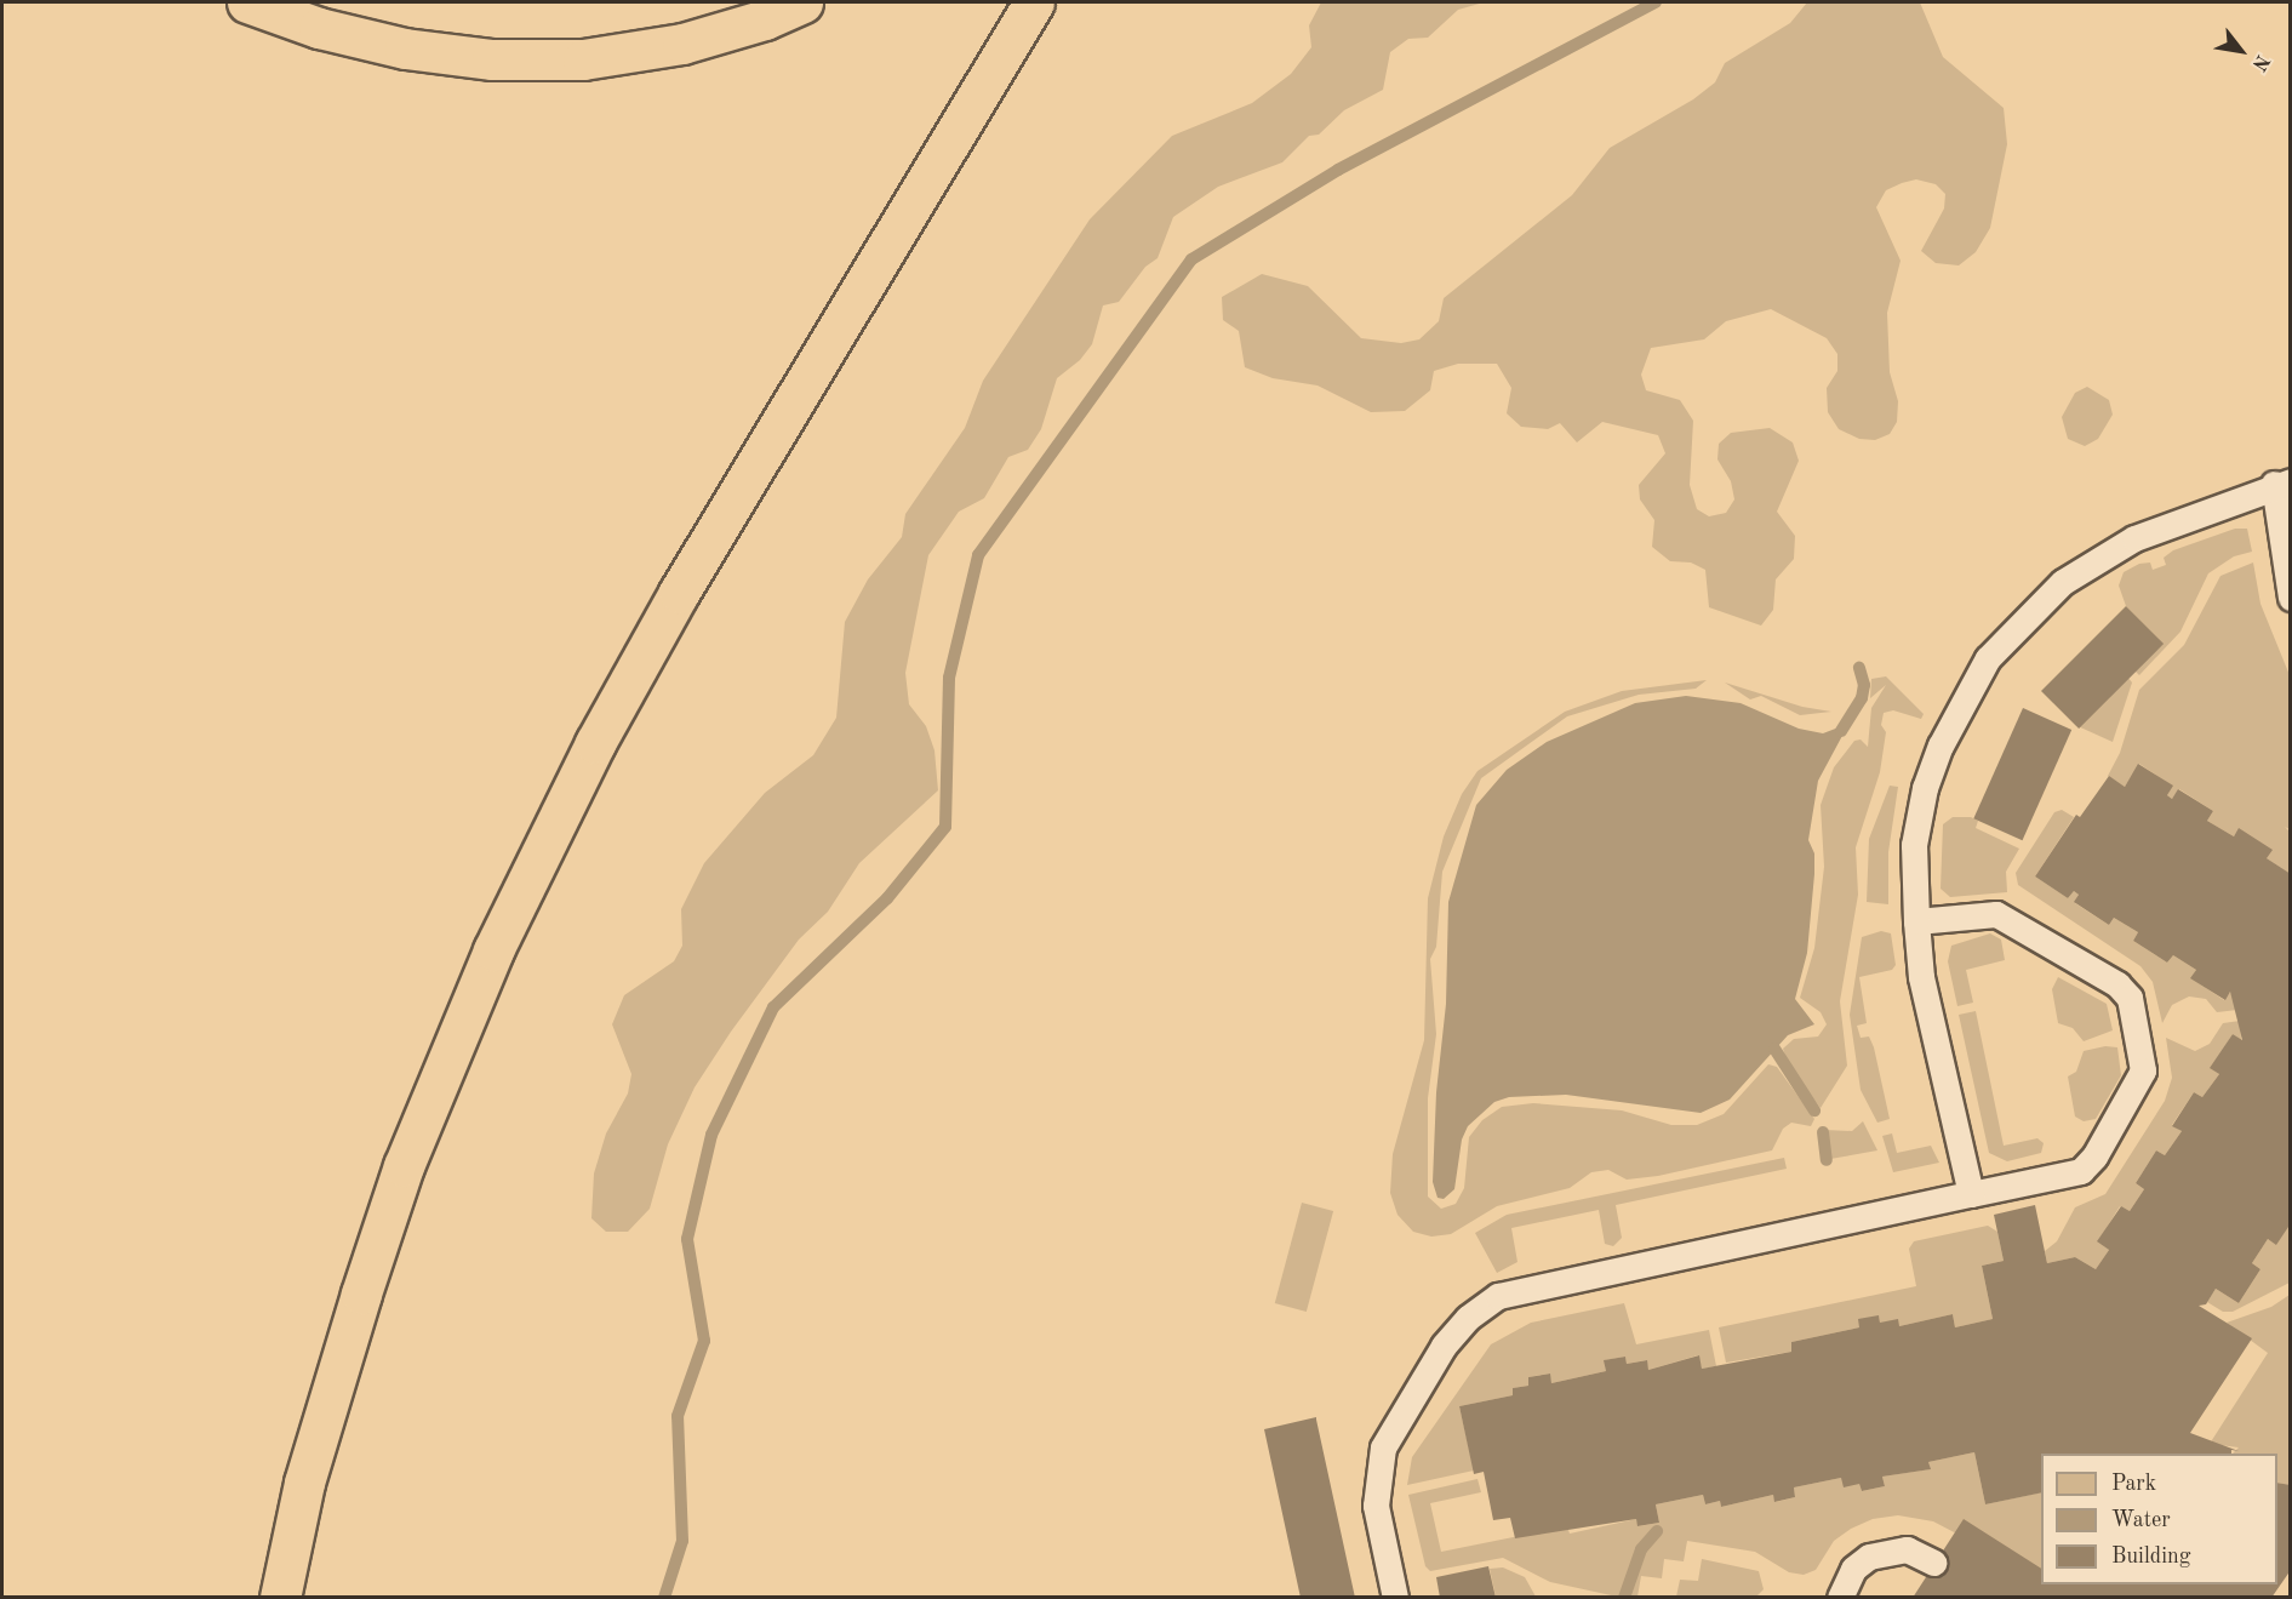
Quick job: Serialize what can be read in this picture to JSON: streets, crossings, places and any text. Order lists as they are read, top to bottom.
{
  "legend": ["Park", "Water", "Building"],
  "north": "bottom right"
}
